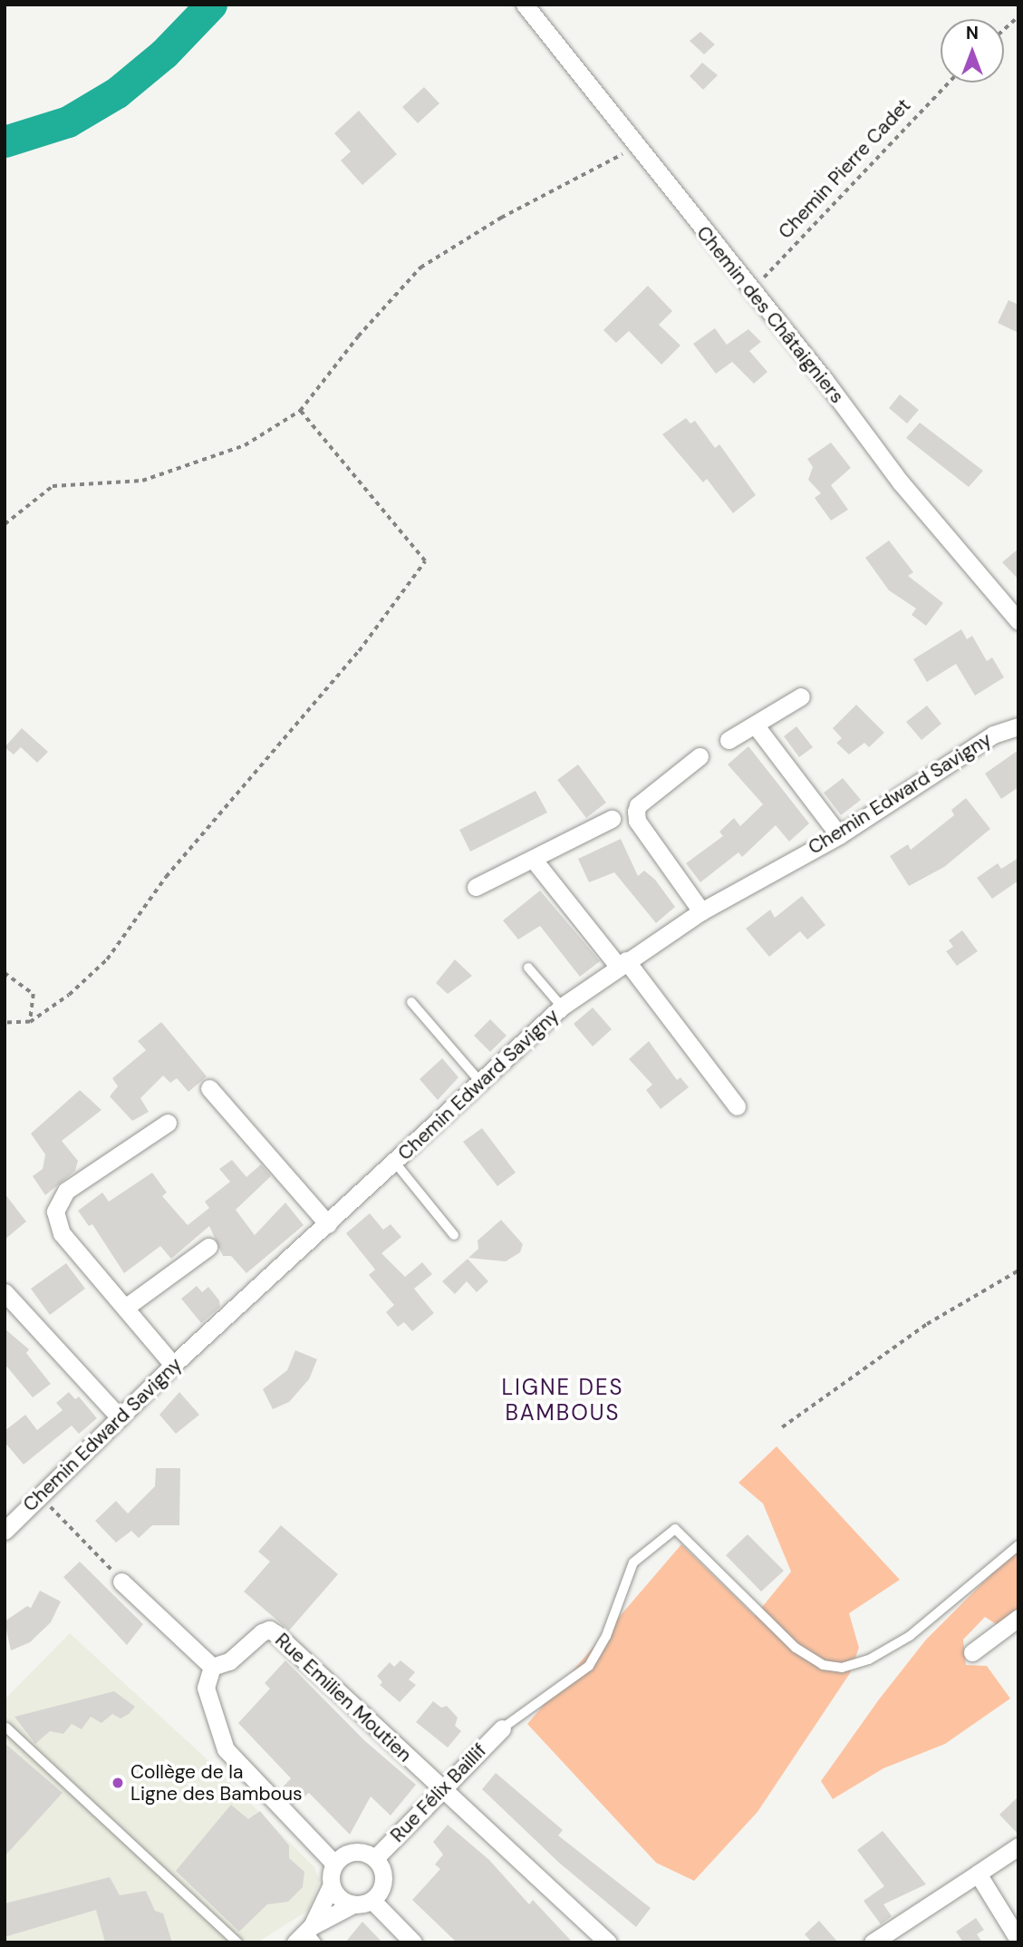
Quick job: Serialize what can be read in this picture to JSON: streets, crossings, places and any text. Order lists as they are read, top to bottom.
{
  "streets": {
    "street": [
      "Chemin des Châtaigniers",
      "Chemin Edward Savigny",
      "Rue Emilien Moutien",
      "Rue Félix Baillif"
    ],
    "path": ["Chemin Pierre Cadet"]
  },
  "crossings": [
    ["Chemin Pierre Cadet", "Chemin des Châtaigniers"],
    ["Rue Emilien Moutien", "Rue Félix Baillif"]
  ],
  "districts": ["LIGNE DES BAMBOUS"],
  "places": ["Collège de la Ligne des Bambous"],
  "north": "top"
}
